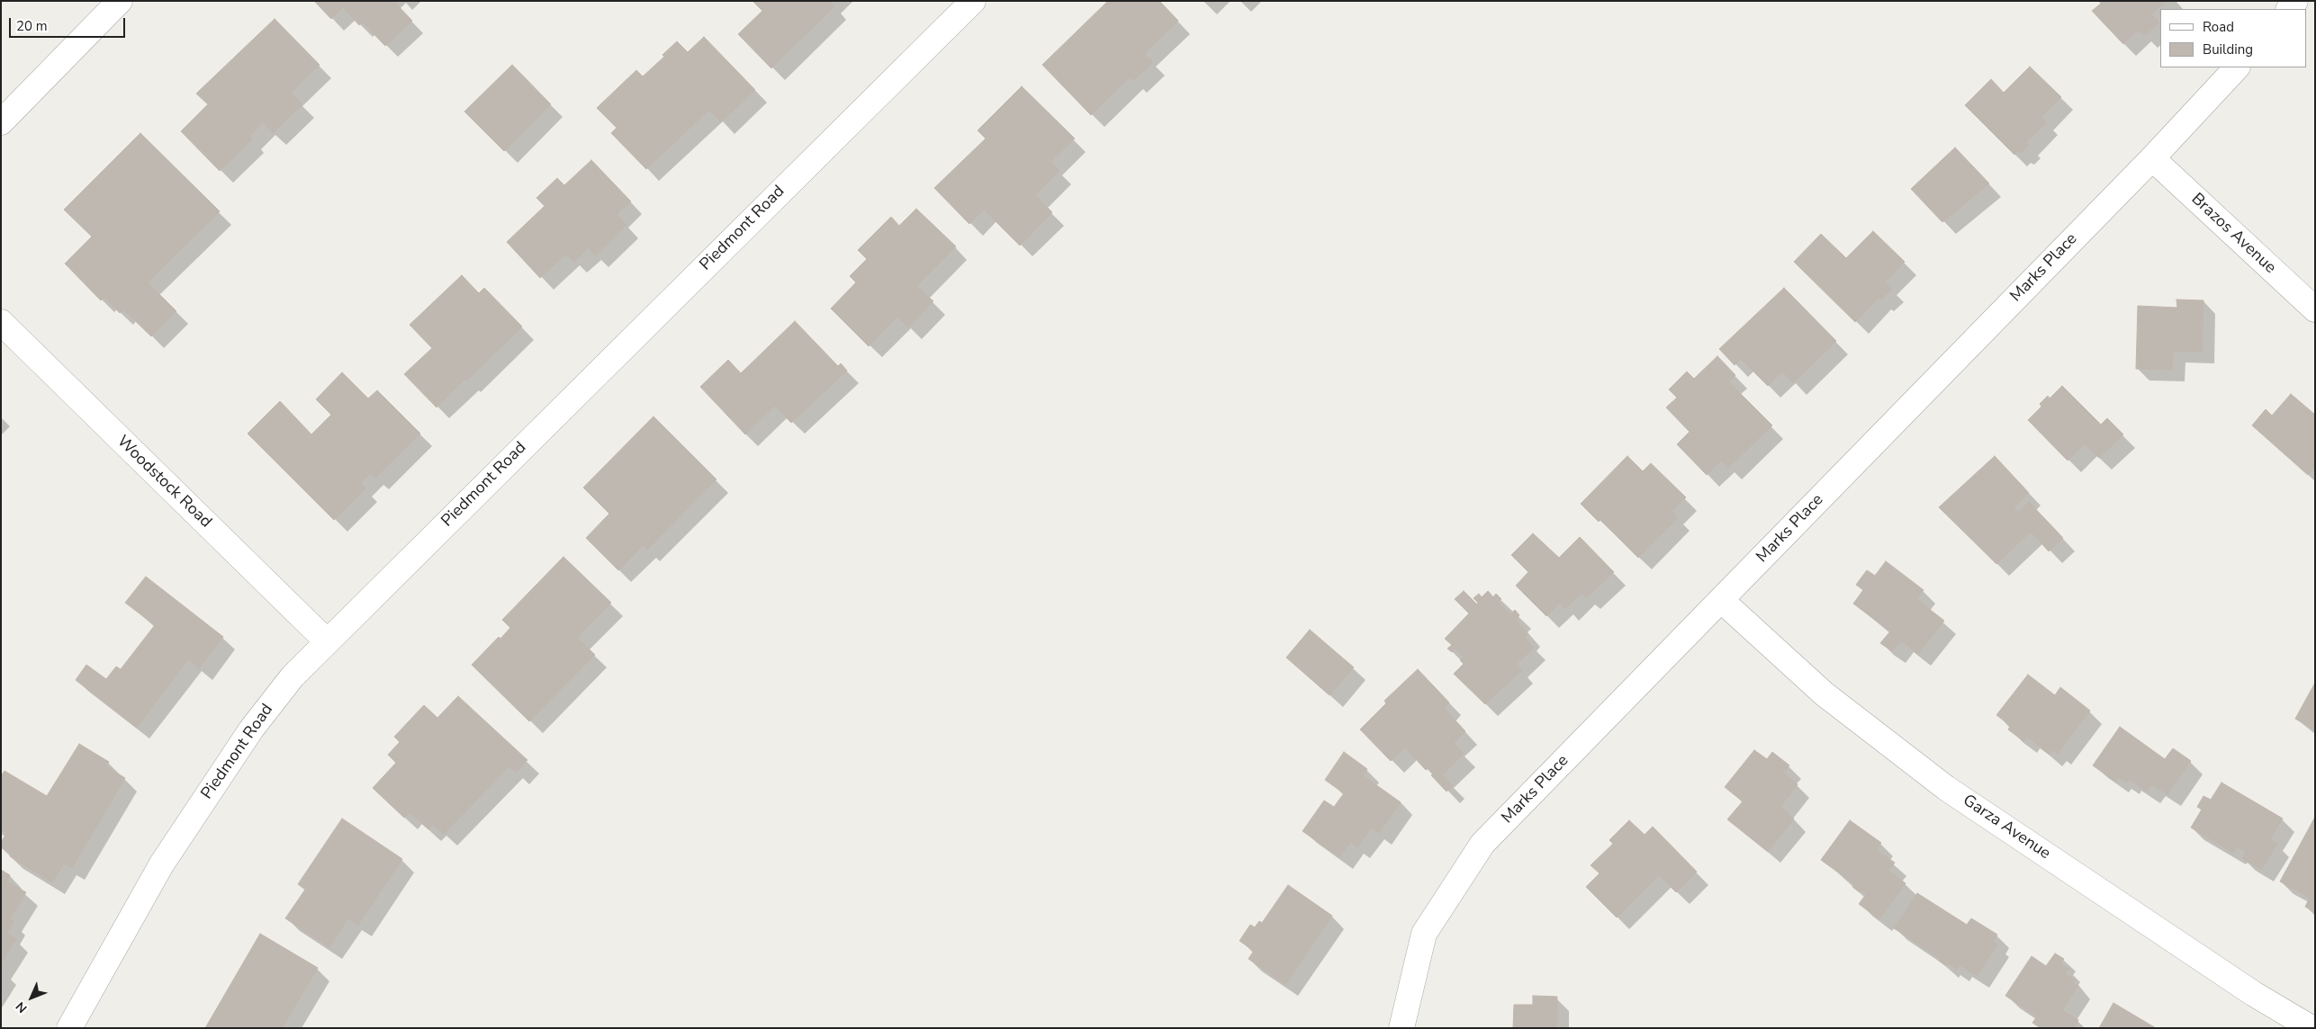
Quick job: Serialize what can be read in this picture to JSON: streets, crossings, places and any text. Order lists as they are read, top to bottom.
{
  "streets": {
    "street": [
      "Piedmont Road",
      "Brazos Avenue",
      "Marks Place",
      "Woodstock Road",
      "Garza Avenue"
    ]
  },
  "crossings": [
    ["Piedmont Road", "Woodstock Road"],
    ["Brazos Avenue", "Marks Place"],
    ["Marks Place", "Garza Avenue"]
  ],
  "legend": ["Road", "Building"],
  "scale_bar": "20 m",
  "north": "bottom left"
}
